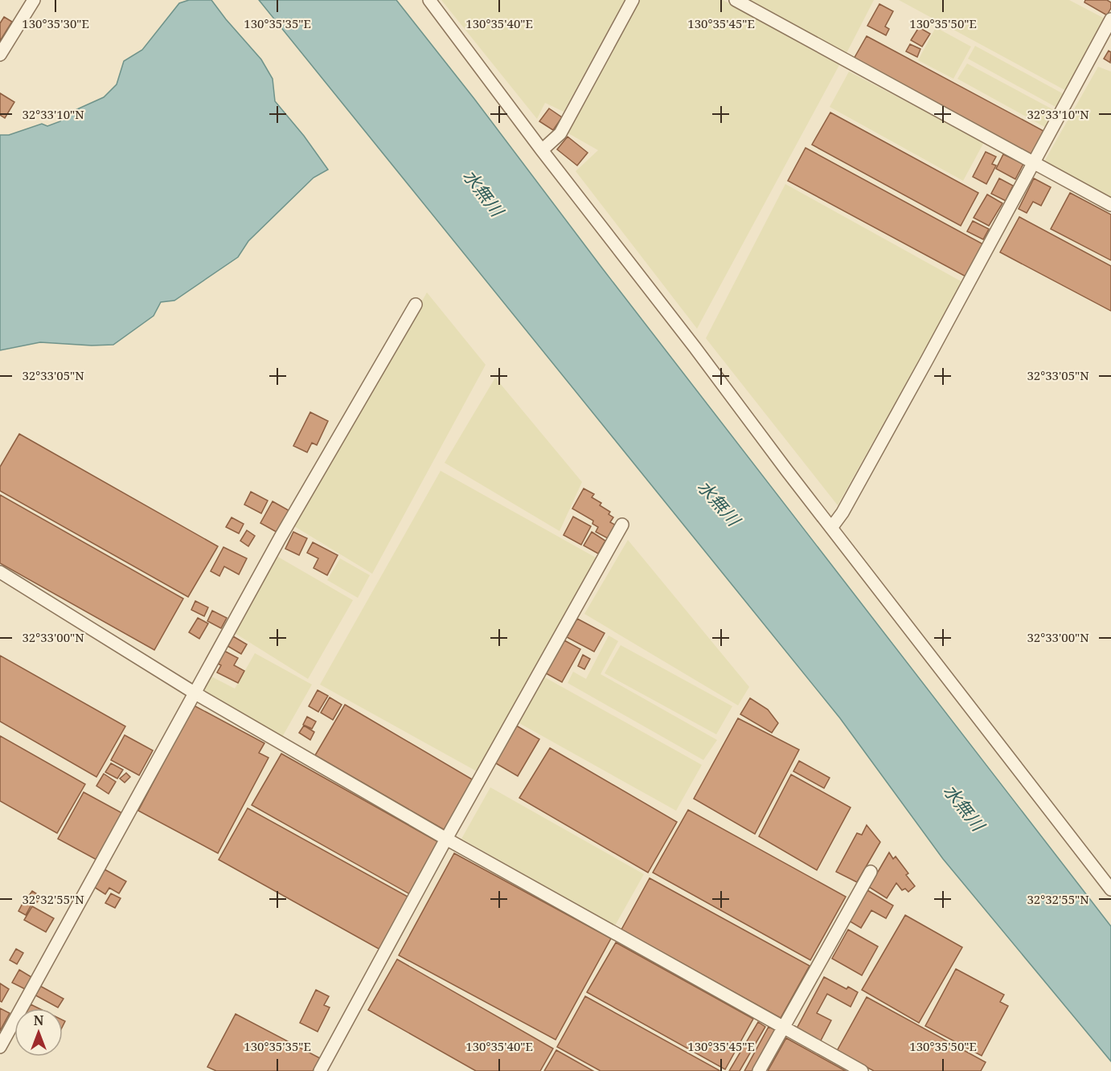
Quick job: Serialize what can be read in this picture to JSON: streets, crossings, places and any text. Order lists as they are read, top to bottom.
{
  "water": ["水無川"],
  "north": "top",
  "coordinates": [
    "130°35'30\"E",
    "130°35'35\"E",
    "130°35'40\"E",
    "130°35'45\"E",
    "130°35'50\"E",
    "32°33'10\"N",
    "32°33'05\"N",
    "32°33'00\"N",
    "32°32'55\"N"
  ]
}
